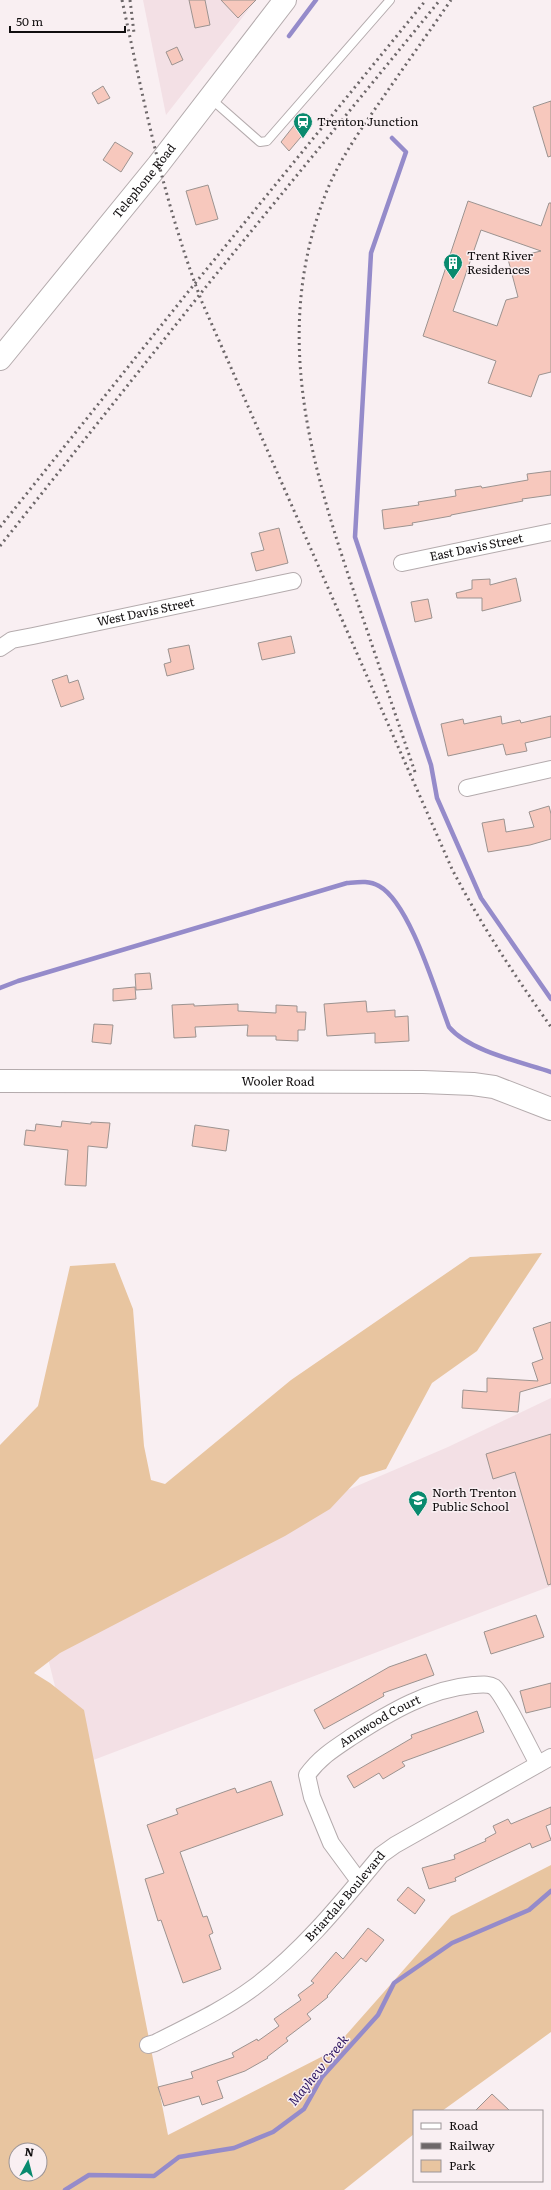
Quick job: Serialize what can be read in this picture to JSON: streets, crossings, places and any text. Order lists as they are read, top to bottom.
{
  "streets": {
    "street": [
      "Telephone Road",
      "East Davis Street",
      "West Davis Street",
      "Wooler Road",
      "Annwood Court",
      "Briardale Boulevard"
    ]
  },
  "crossings": [
    ["Annwood Court", "Briardale Boulevard"]
  ],
  "water": ["Mayhew Creek"],
  "places": {
    "station": ["Trenton Junction"],
    "building": ["Trent River Residences"],
    "school or university": ["North Trenton Public School"]
  },
  "legend": ["Road", "Railway", "Park"],
  "scale_bar": "50 m",
  "north": "top"
}
